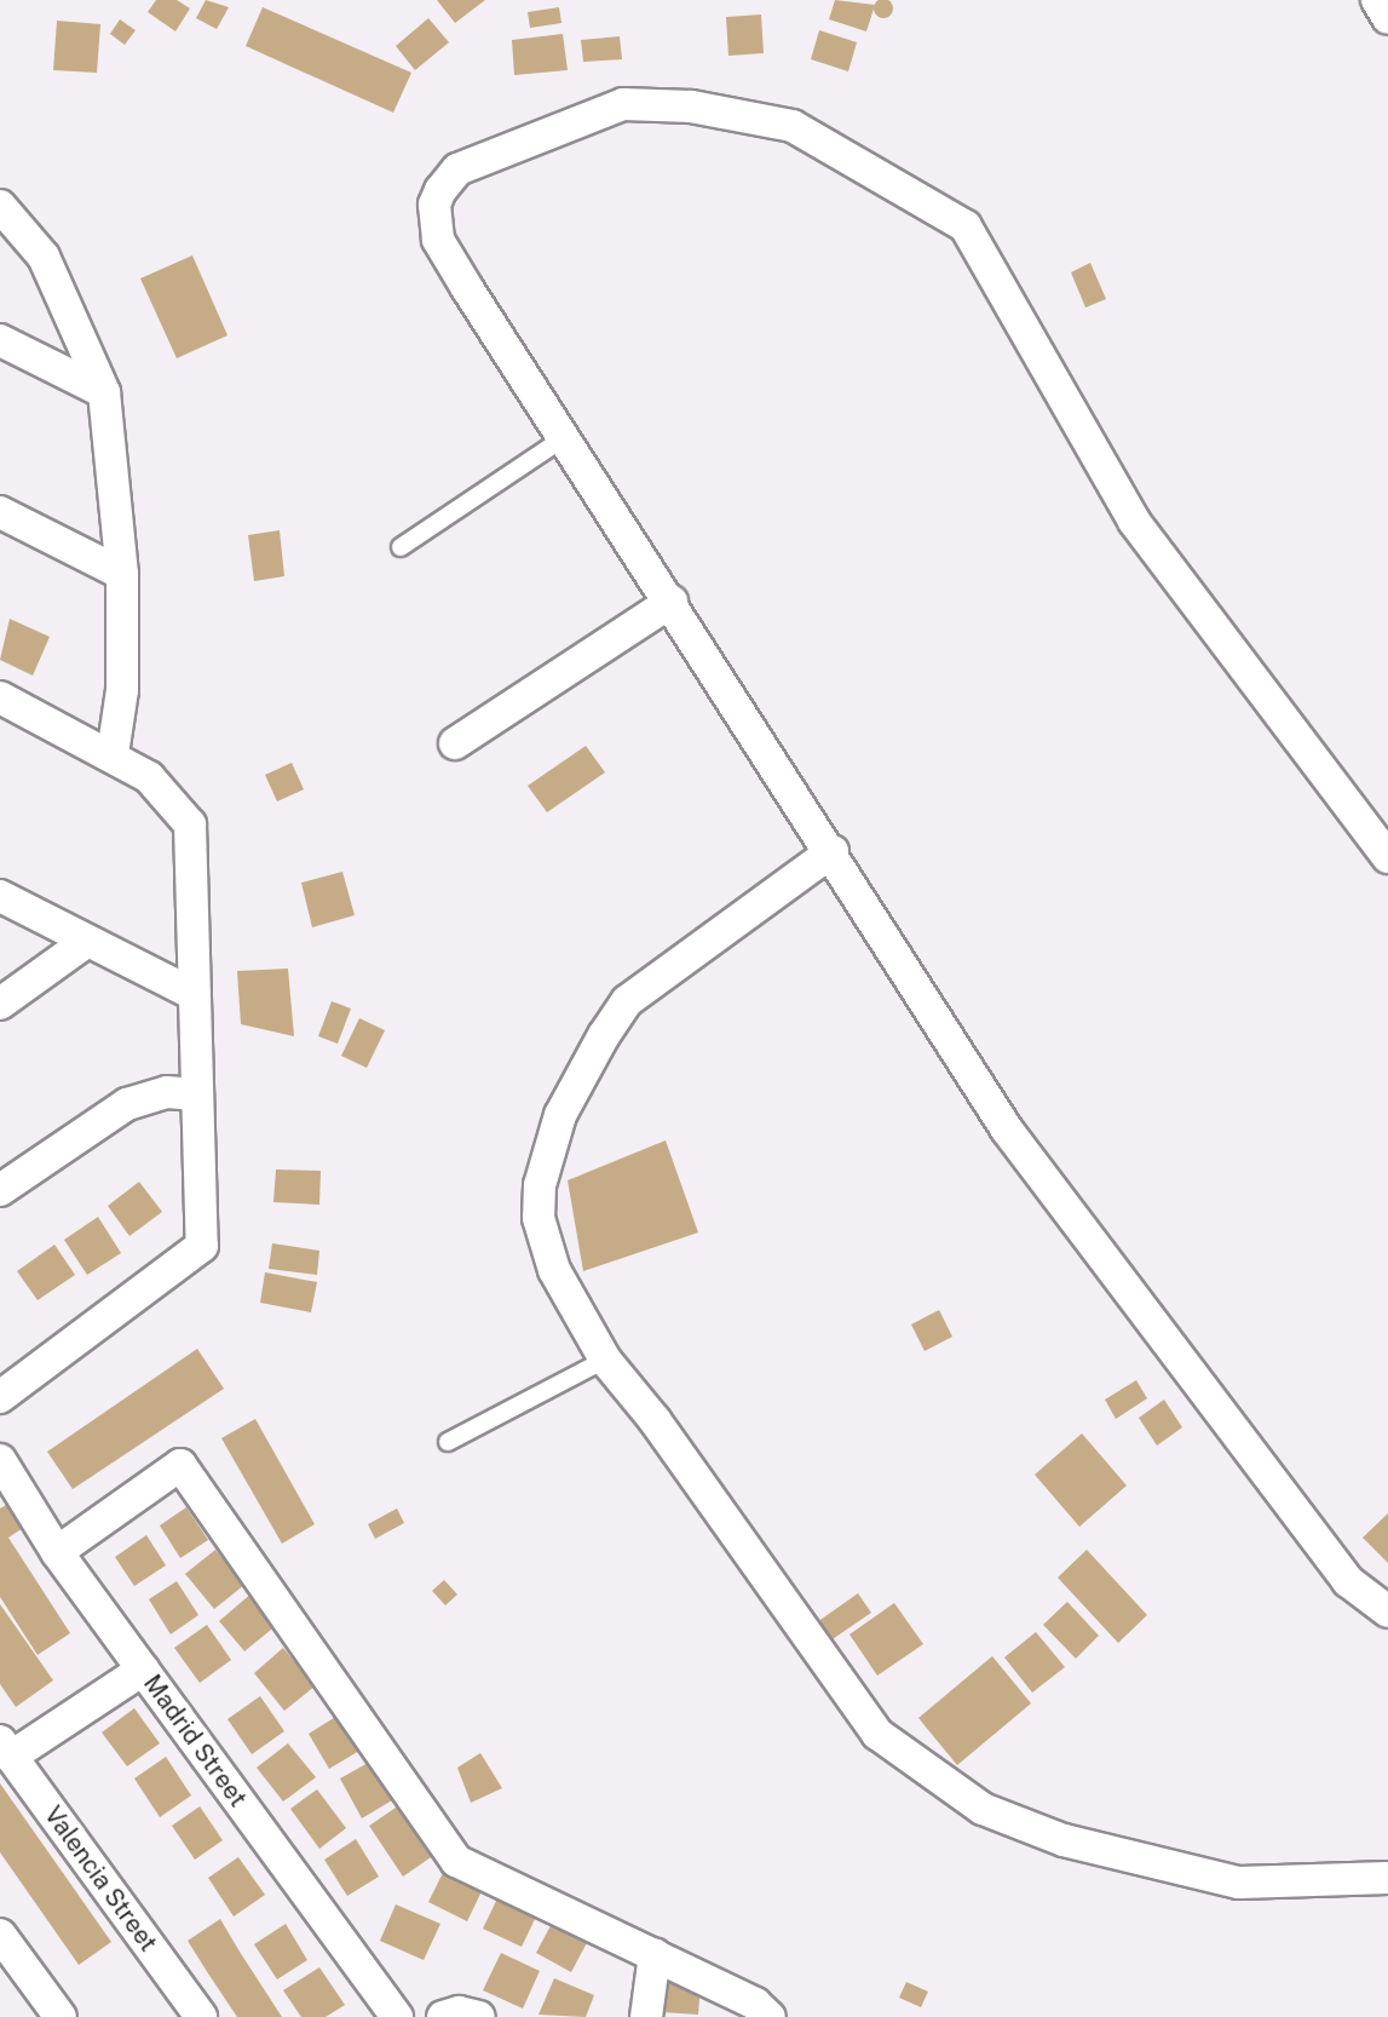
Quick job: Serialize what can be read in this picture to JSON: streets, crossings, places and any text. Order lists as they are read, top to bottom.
{
  "streets": {
    "street": ["Madrid Street", "Valencia Street"]
  }
}
